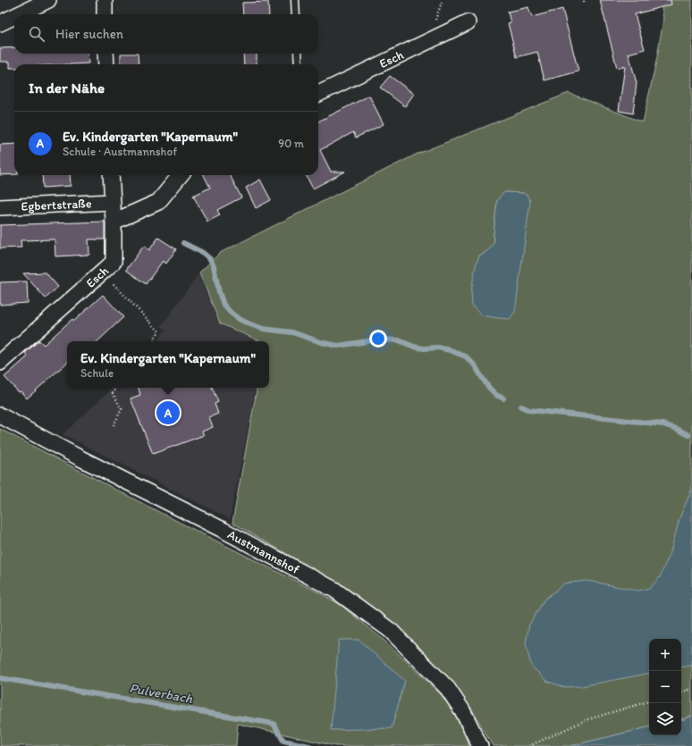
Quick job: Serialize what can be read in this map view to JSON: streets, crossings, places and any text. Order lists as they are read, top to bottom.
{
  "streets": {
    "street": ["Esch", "Egbertstraße", "Austmannshof"]
  },
  "water": ["Pulverbach"],
  "page": {
    "search": "Hier suchen",
    "heading": "In der Nähe",
    "list": [
      {
        "mark": "A",
        "name": "Ev. Kindergarten \"Kapernaum\"",
        "note": "Schule · Austmannshof",
        "value": "90 m"
      }
    ],
    "popup": ["Ev. Kindergarten \"Kapernaum\"", "Schule"],
    "pins": "A",
    "map_buttons": ["+", "−"]
  }
}
